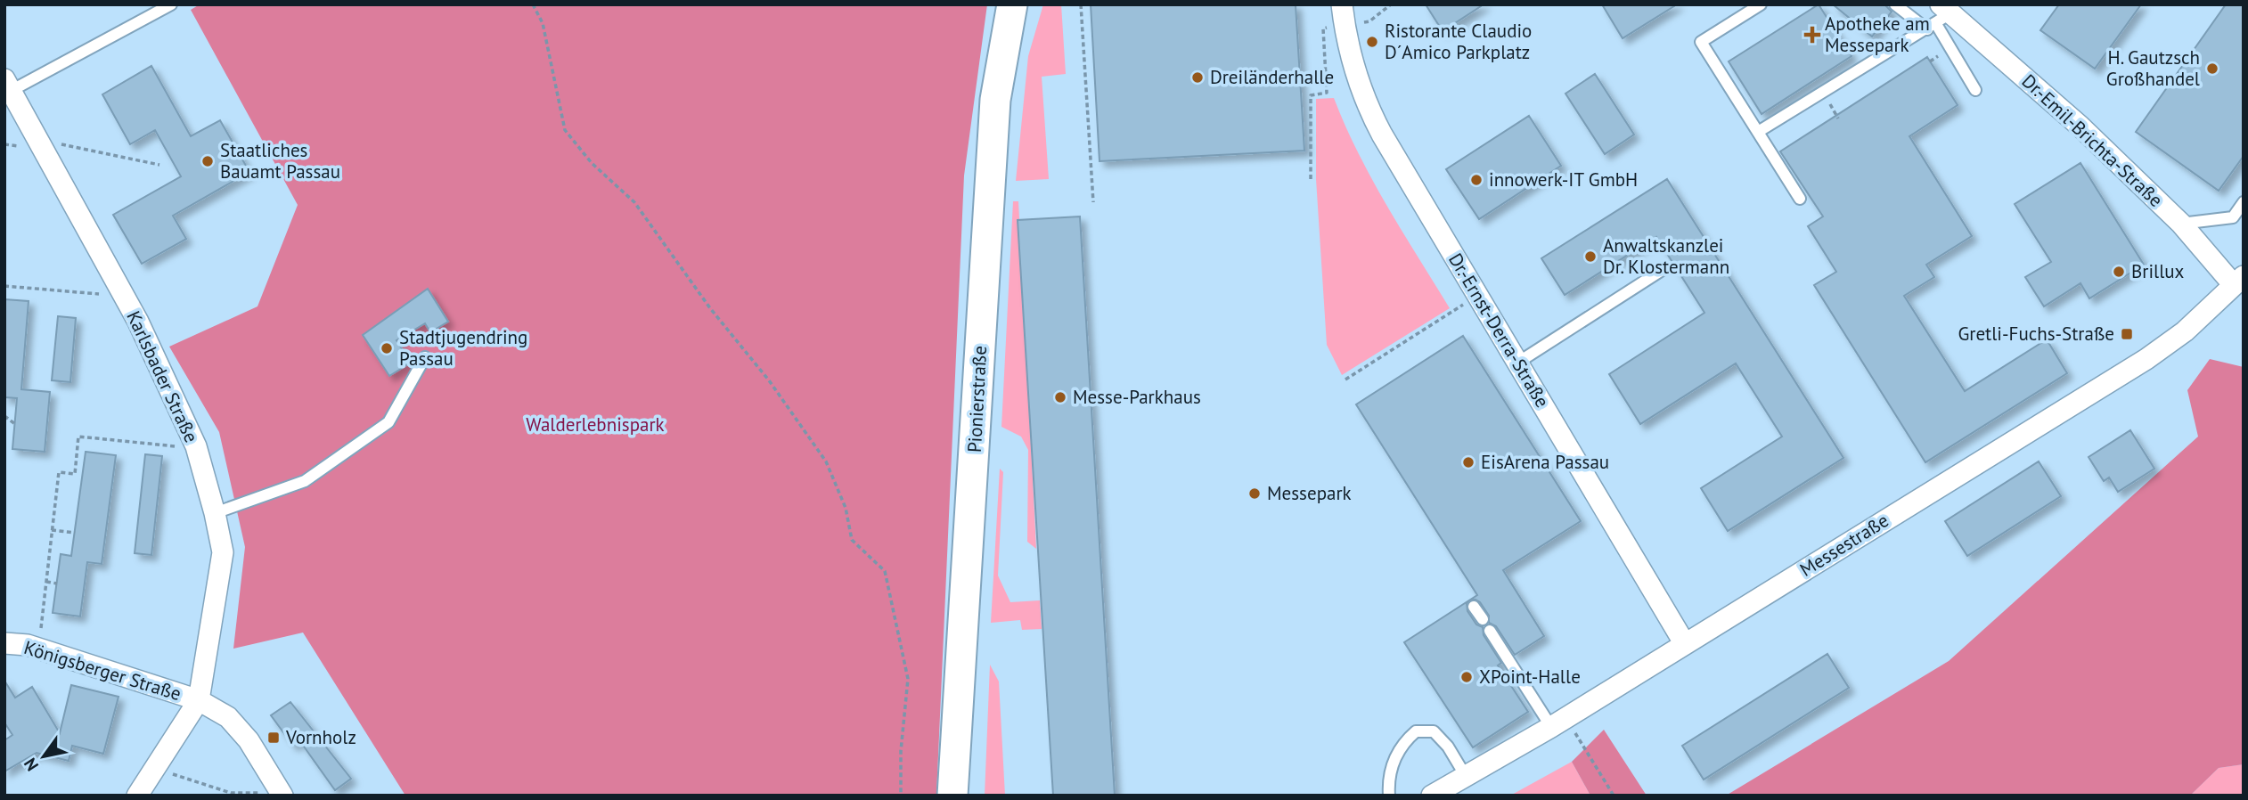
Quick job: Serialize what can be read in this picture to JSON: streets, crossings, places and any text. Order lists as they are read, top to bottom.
{
  "streets": {
    "main road": ["Pionierstraße"],
    "street": [
      "Dr.-Emil-Brichta-Straße",
      "Dr.-Ernst-Derra-Straße",
      "Karlsbader Straße",
      "Messestraße",
      "Königsberger Straße"
    ]
  },
  "crossings": [
    ["Dr.-Emil-Brichta-Straße", "Messestraße"],
    ["Dr.-Ernst-Derra-Straße", "Messestraße"],
    ["Karlsbader Straße", "Königsberger Straße"]
  ],
  "parks": ["Walderlebnispark"],
  "places": {
    "health": ["Apotheke am Messepark"],
    "other": [
      "Ristorante Claudio D´Amico Parkplatz",
      "H. Gautzsch Großhandel",
      "Dreiländerhalle",
      "Staatliches Bauamt Passau",
      "innowerk-IT GmbH",
      "Anwaltskanzlei Dr. Klostermann",
      "Brillux",
      "Stadtjugendring Passau",
      "Messe-Parkhaus",
      "EisArena Passau",
      "Messepark",
      "XPoint-Halle"
    ],
    "transit": ["Gretli-Fuchs-Straße", "Vornholz"]
  },
  "north": "bottom left"
}
